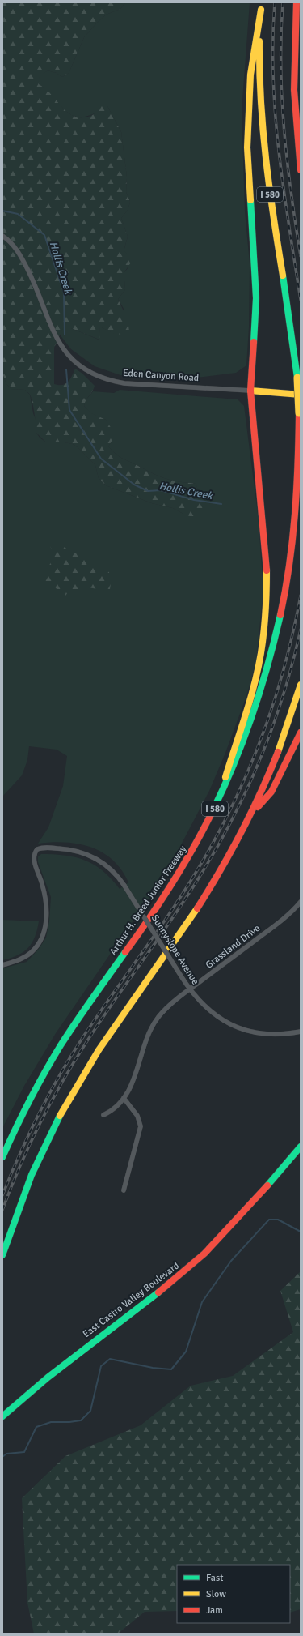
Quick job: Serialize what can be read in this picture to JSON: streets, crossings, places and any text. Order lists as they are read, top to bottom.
{
  "streets": {
    "main road": [
      "I 580",
      "Eden Canyon Road",
      "Arthur H. Breed Junior Freeway",
      "East Castro Valley Boulevard"
    ],
    "street": ["Grassland Drive", "Sunnyslope Avenue"]
  },
  "crossings": [
    ["Grassland Drive", "Sunnyslope Avenue"]
  ],
  "water": ["Hollis Creek"],
  "legend": ["Fast", "Slow", "Jam"]
}
